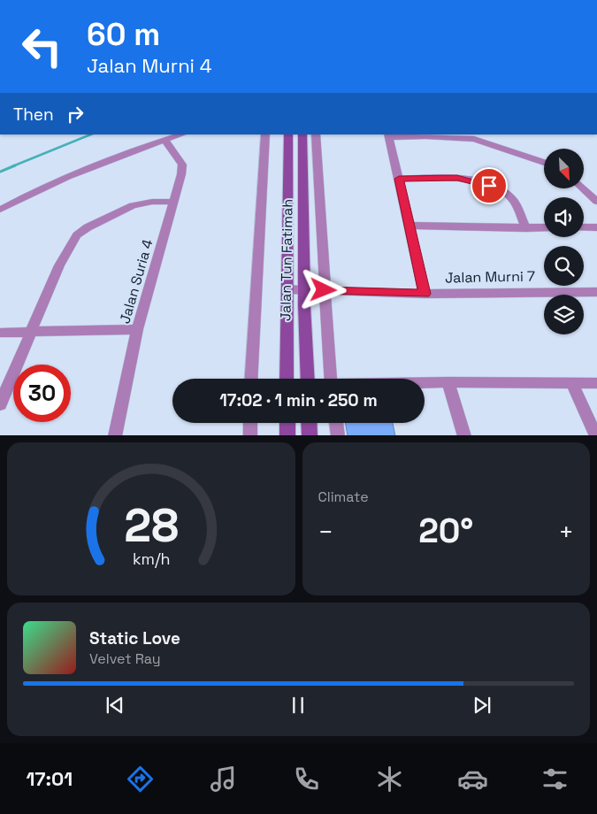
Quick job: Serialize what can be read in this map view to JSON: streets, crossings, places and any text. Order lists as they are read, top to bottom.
{
  "streets": {
    "main road": ["Jalan Tun Fatimah"],
    "street": ["Jalan Murni 7", "Jalan Suria 4"]
  },
  "crossings": [
    ["Jalan Tun Fatimah", "Jalan Murni 7"]
  ],
  "north": "bottom right",
  "page": {
    "turn": ["60 m", "Jalan Murni 4"],
    "then": "Then",
    "limit": "30",
    "trip": "17:02 · 1 min · 250 m",
    "tile": "Climate",
    "heat": ["−", "20°", "+"],
    "song": ["Static Love", "Velvet Ray"],
    "tabs": "17:01",
    "gauge": ["28", "km/h"]
  }
}
